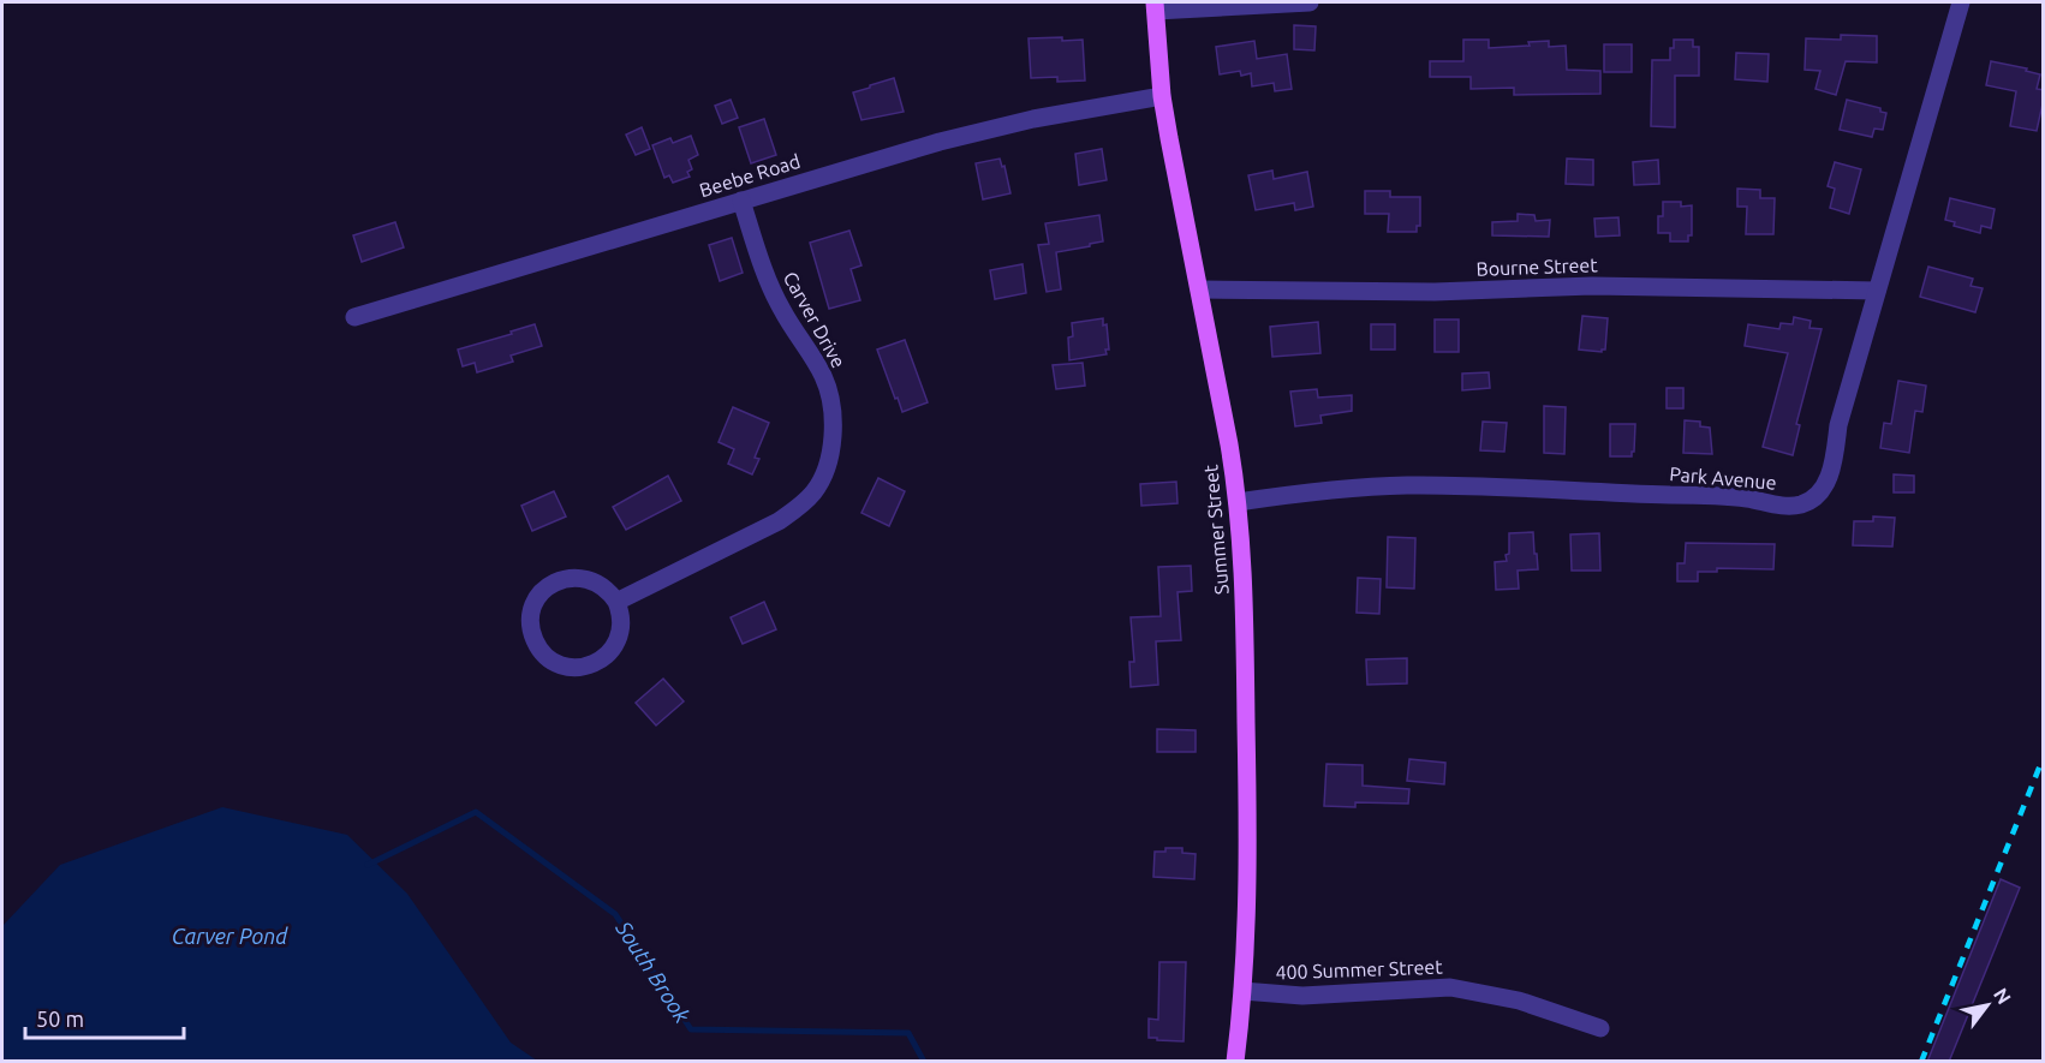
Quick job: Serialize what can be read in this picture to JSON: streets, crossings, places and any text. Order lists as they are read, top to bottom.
{
  "streets": {
    "main road": ["Summer Street"],
    "street": [
      "Beebe Road",
      "Bourne Street",
      "Carver Drive",
      "Park Avenue",
      "400 Summer Street"
    ]
  },
  "crossings": [
    ["Beebe Road", "Carver Drive"],
    ["Beebe Road", "Summer Street"],
    ["Bourne Street", "Park Avenue"],
    ["Bourne Street", "Summer Street"],
    ["Park Avenue", "Summer Street"],
    ["Summer Street", "400 Summer Street"]
  ],
  "water": ["Carver Pond", "South Brook"],
  "scale_bar": "50 m",
  "north": "top right"
}
